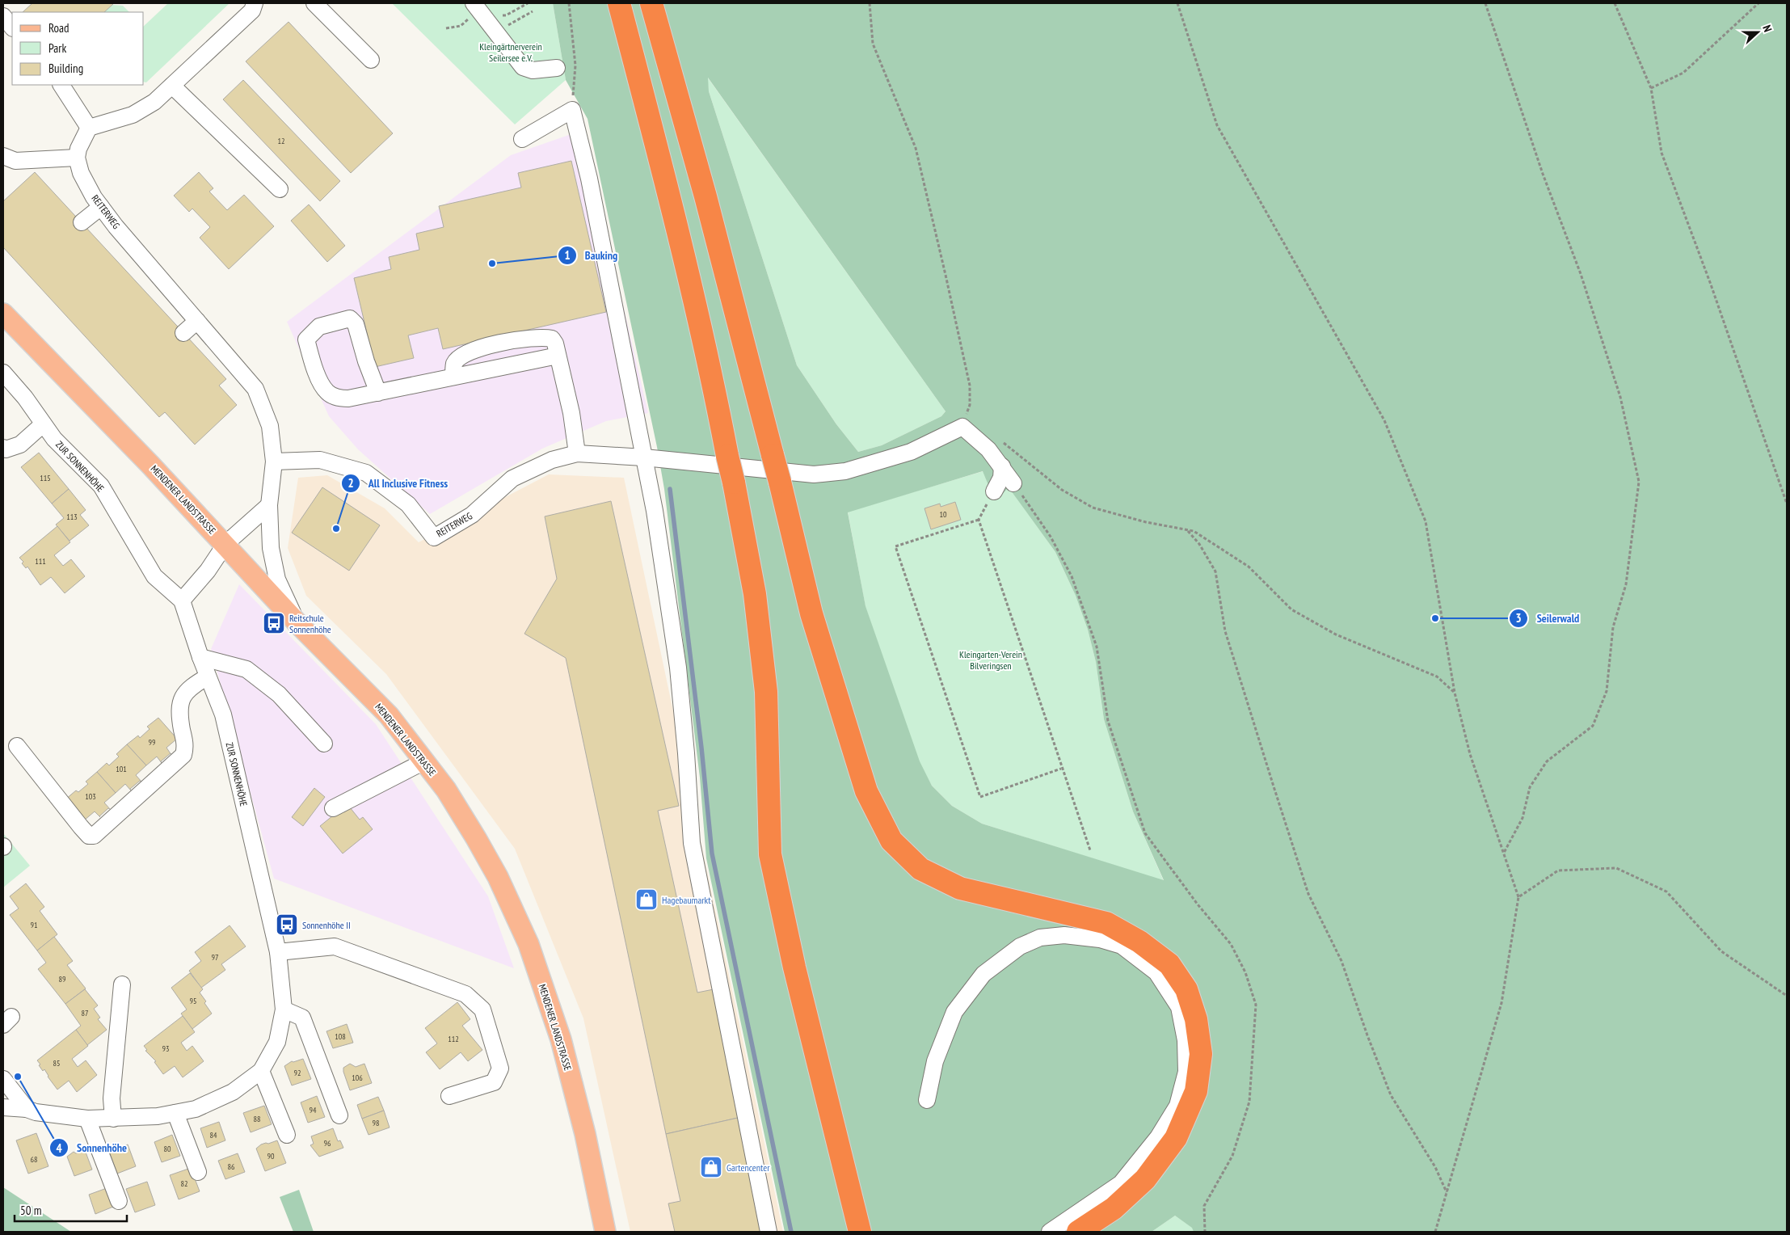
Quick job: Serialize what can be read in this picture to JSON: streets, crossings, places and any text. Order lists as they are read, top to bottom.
{
  "streets": {
    "main road": ["MENDENER LANDSTRASSE"],
    "street": ["REITERWEG", "ZUR SONNENHÖHE"]
  },
  "crossings": [
    ["REITERWEG", "MENDENER LANDSTRASSE"]
  ],
  "parks": ["Kleingärtnerverein Seilersee e.V.", "Kleingarten-Verein Bilveringsen"],
  "places": {
    "other": [
      "Bauking",
      "All Inclusive Fitness",
      "Seilerwald",
      "Sonnenhöhe"
    ],
    "bus stop": ["Reitschule Sonnenhöhe", "Sonnenhöhe II"],
    "shop": ["Hagebaumarkt", "Gartencenter"]
  },
  "house_numbers": [
    "12",
    "115",
    "10",
    "113",
    "111",
    "99",
    "101",
    "103",
    "91",
    "97",
    "89",
    "95",
    "87",
    "108",
    "112",
    "93",
    "85",
    "92",
    "106",
    "94",
    "88",
    "98",
    "84",
    "96",
    "80",
    "90",
    "68",
    "86",
    "82"
  ],
  "legend": ["Road", "Park", "Building"],
  "scale_bar": "50 m",
  "north": "right"
}
